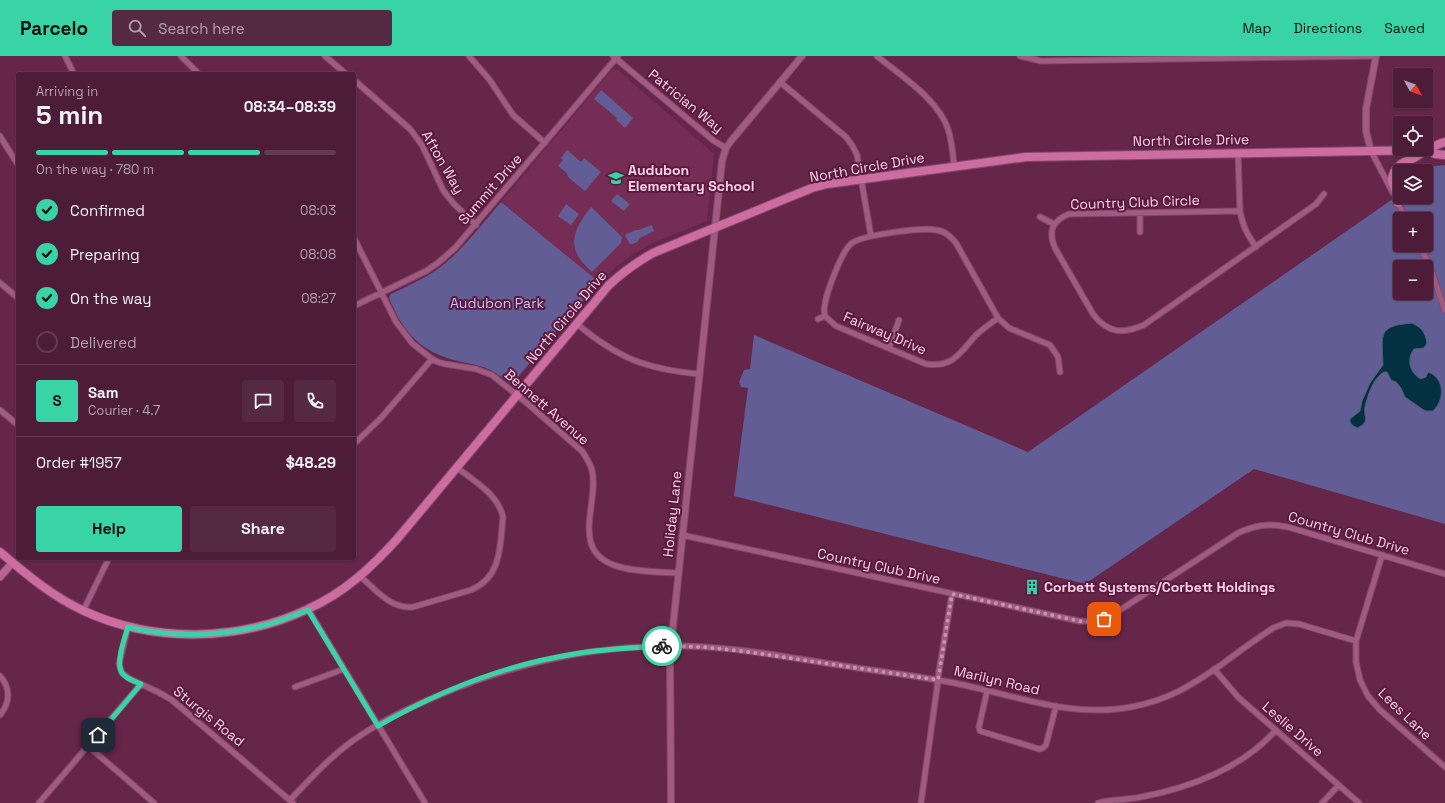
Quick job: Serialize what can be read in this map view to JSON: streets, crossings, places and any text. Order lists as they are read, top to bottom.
{
  "streets": {
    "main road": ["North Circle Drive"],
    "street": [
      "Patrician Way",
      "Afton Way",
      "Summit Drive",
      "Country Club Circle",
      "Fairway Drive",
      "Bennett Avenue",
      "Holiday Lane",
      "Country Club Drive",
      "Marilyn Road",
      "Lees Lane",
      "Sturgis Road",
      "Leslie Drive"
    ]
  },
  "crossings": [
    ["Patrician Way", "Summit Drive"],
    ["Patrician Way", "Holiday Lane"],
    ["North Circle Drive", "Bennett Avenue"],
    ["North Circle Drive", "Holiday Lane"],
    ["North Circle Drive", "Sturgis Road"],
    ["Afton Way", "Summit Drive"],
    ["Summit Drive", "Bennett Avenue"],
    ["Bennett Avenue", "Holiday Lane"],
    ["Holiday Lane", "Country Club Drive"],
    ["Holiday Lane", "Marilyn Road"],
    ["Country Club Drive", "Lees Lane"],
    ["Marilyn Road", "Lees Lane"],
    ["Marilyn Road", "Sturgis Road"],
    ["Marilyn Road", "Leslie Drive"]
  ],
  "parks": ["Audubon Park"],
  "places": {
    "school or university": ["Audubon Elementary School"],
    "building": ["Corbett Systems/Corbett Holdings"]
  },
  "north": "bottom right",
  "page": {
    "header": "Parcelo",
    "search": "Search here",
    "nav": ["Map", "Directions", "Saved"],
    "map_buttons": ["+", "−"],
    "heading": ["5 min", "Arriving in", "08:34–08:39"],
    "panel": [
      "Sam",
      "Courier · 4.7",
      "Order #1957",
      "$48.29"
    ],
    "bar": "On the way · 780 m",
    "list": [
      ["Confirmed", "08:03"],
      ["Preparing", "08:08"],
      ["On the way", "08:27"],
      "Delivered"
    ],
    "round": "S",
    "buttons": ["Help", "Share"]
  }
}
